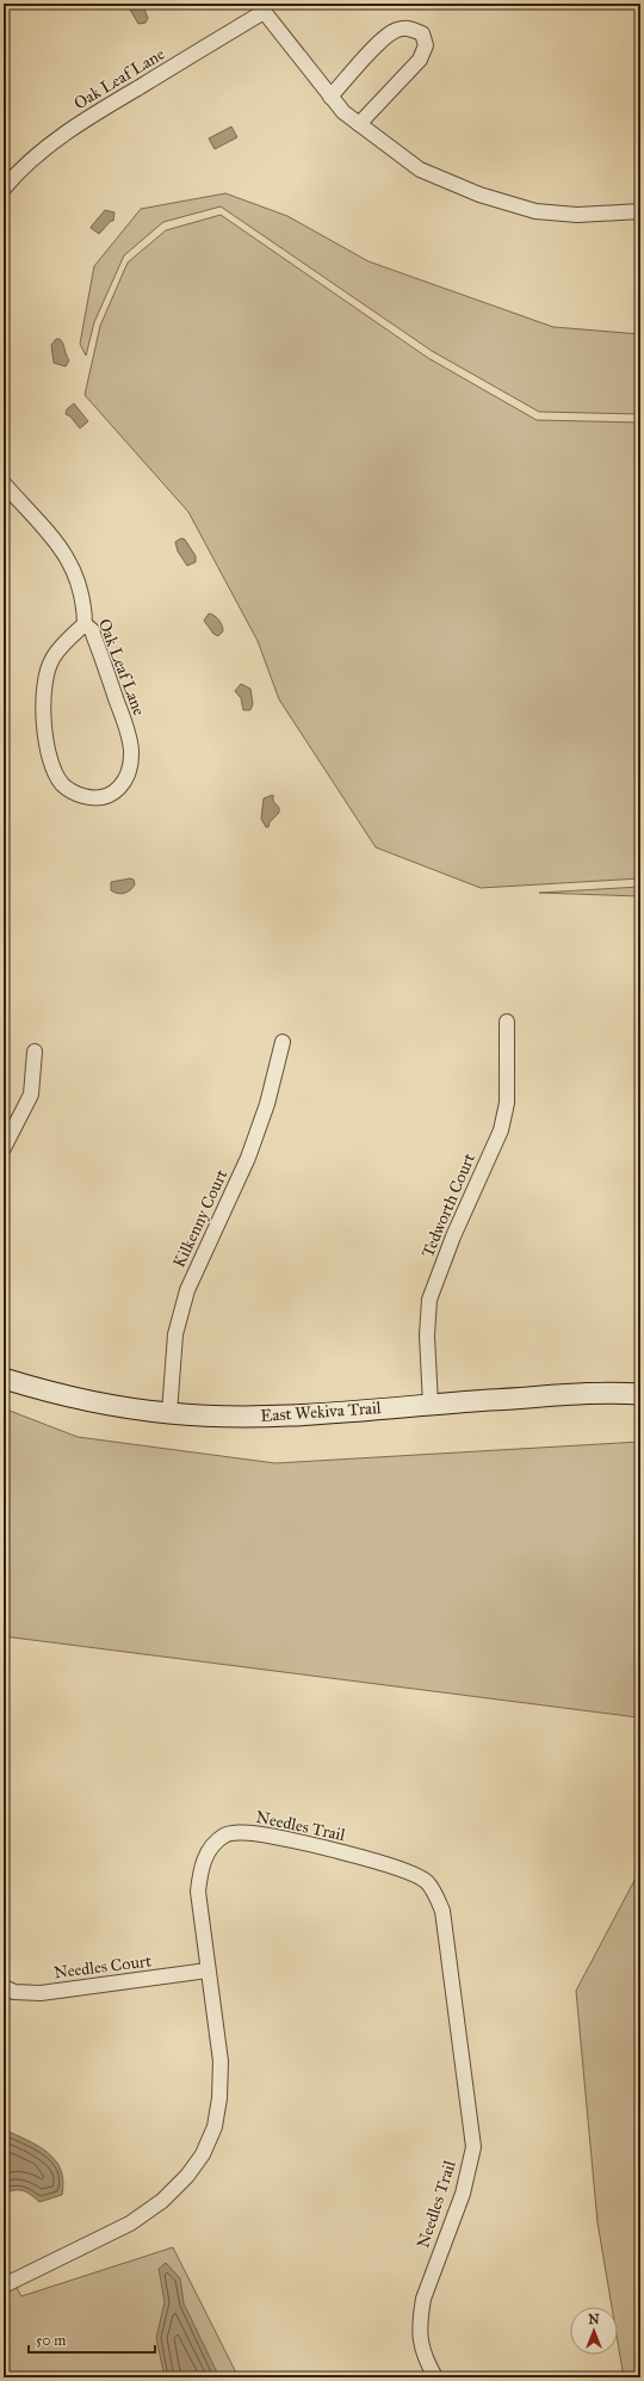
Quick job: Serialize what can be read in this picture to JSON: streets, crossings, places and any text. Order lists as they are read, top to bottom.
{
  "streets": {
    "street": [
      "Oak Leaf Lane",
      "Tedworth Court",
      "Kilkenny Court",
      "East Wekiva Trail",
      "Needles Trail",
      "Needles Court"
    ]
  },
  "crossings": [
    ["Tedworth Court", "East Wekiva Trail"],
    ["Kilkenny Court", "East Wekiva Trail"],
    ["Needles Trail", "Needles Court"]
  ],
  "scale_bar": "50 m",
  "north": "top"
}
